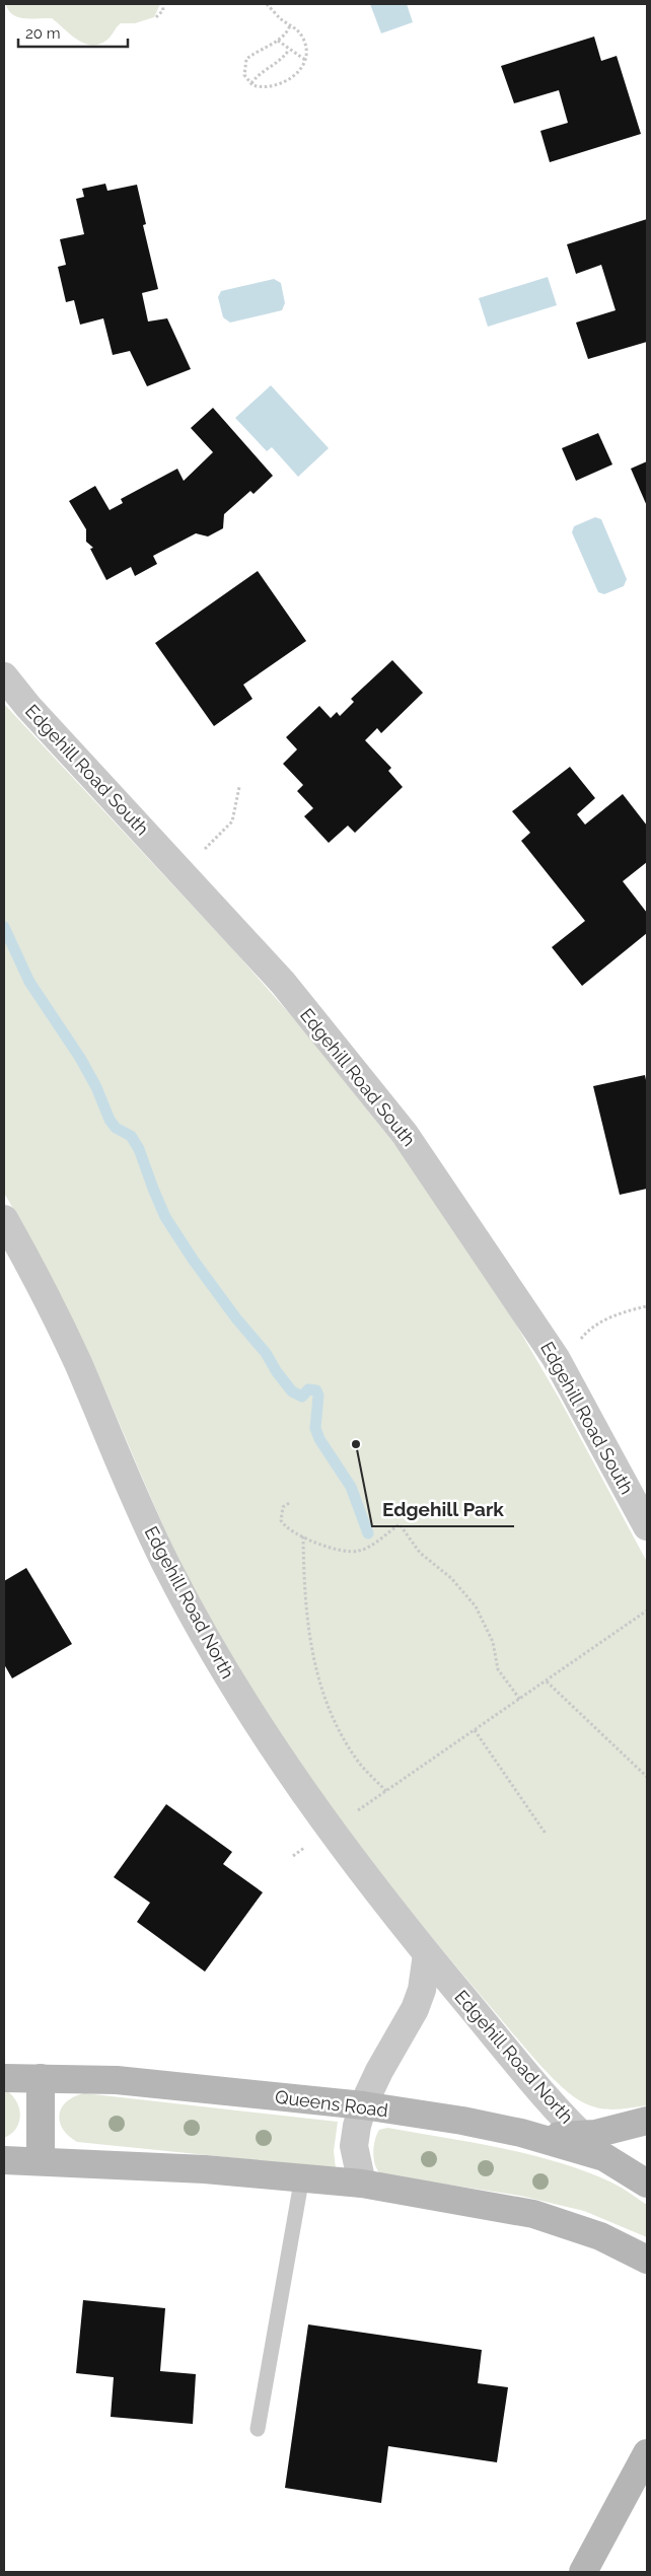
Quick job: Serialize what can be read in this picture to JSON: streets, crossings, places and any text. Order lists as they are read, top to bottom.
{
  "streets": {
    "main road": ["Queens Road"],
    "street": ["Edgehill Road South", "Edgehill Road North"]
  },
  "crossings": [
    ["Edgehill Road North", "Queens Road"]
  ],
  "places": ["Edgehill Park"],
  "scale_bar": "20 m"
}
